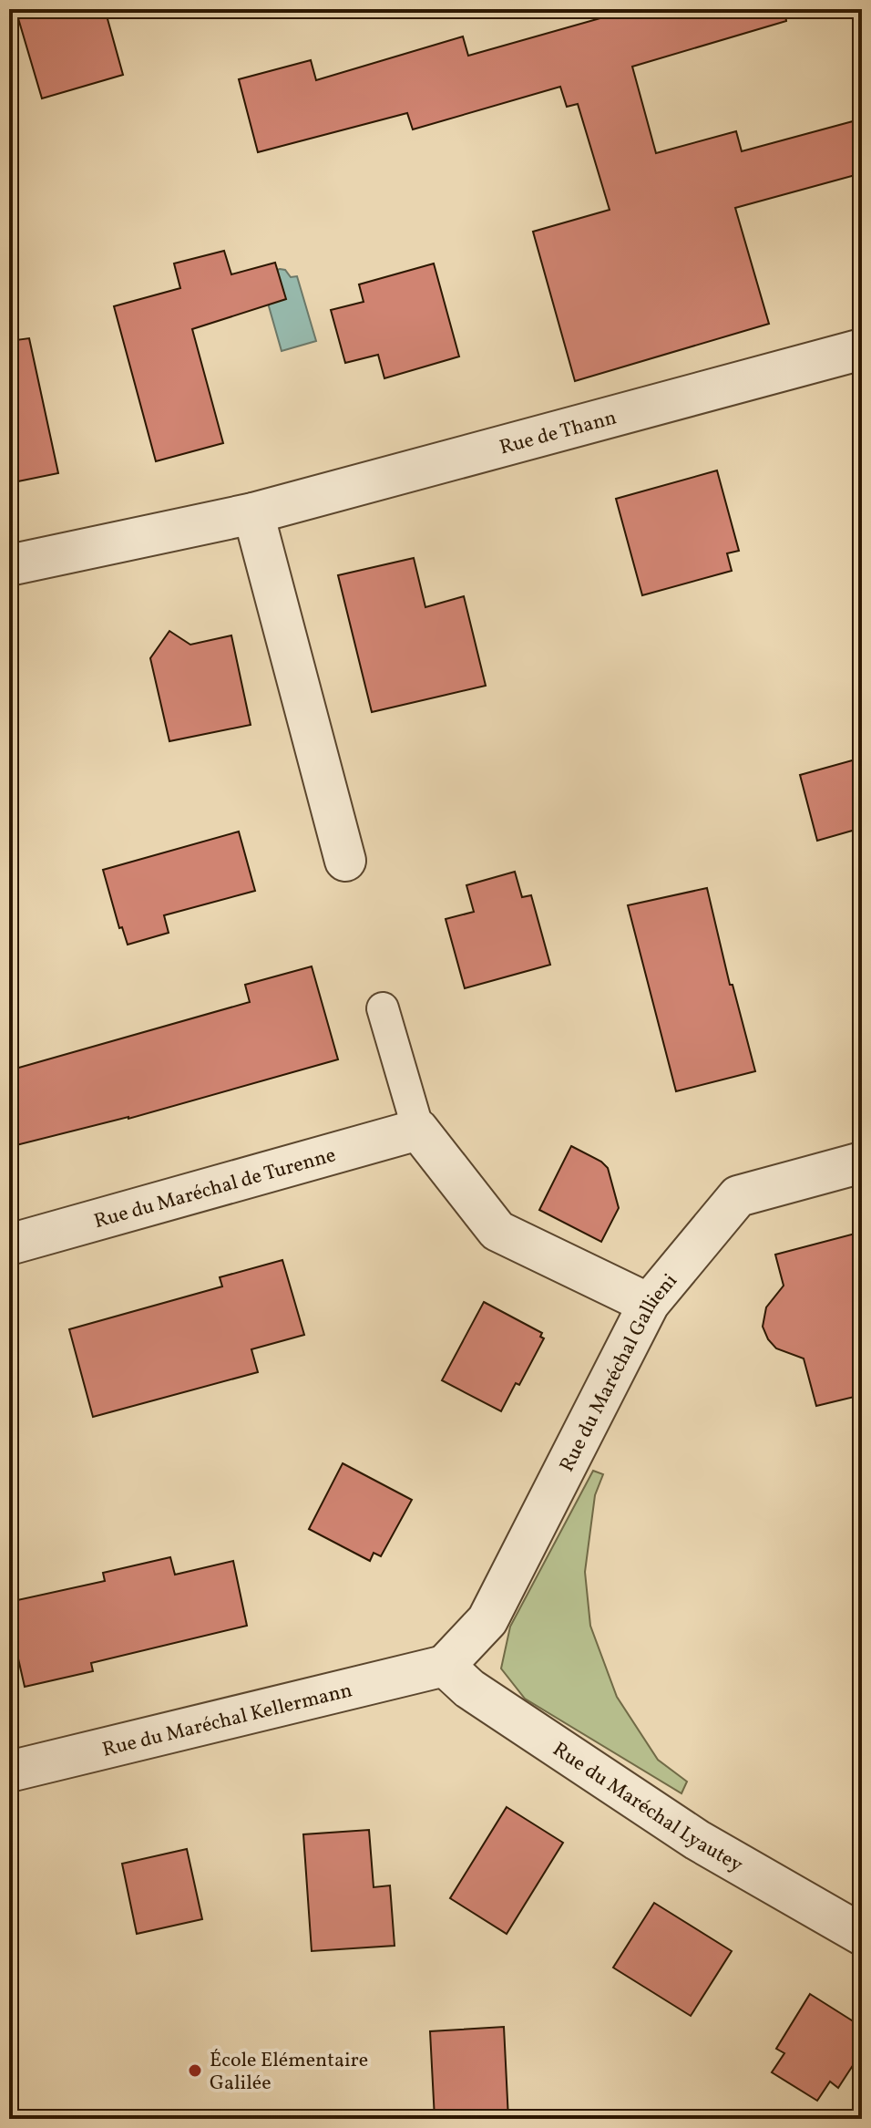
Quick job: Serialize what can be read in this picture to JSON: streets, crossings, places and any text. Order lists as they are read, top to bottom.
{
  "streets": {
    "street": [
      "Rue de Thann",
      "Rue du Maréchal de Turenne",
      "Rue du Maréchal Gallieni",
      "Rue du Maréchal Kellermann",
      "Rue du Maréchal Lyautey"
    ]
  },
  "crossings": [
    ["Rue du Maréchal Gallieni", "Rue du Maréchal Kellermann"],
    ["Rue du Maréchal Gallieni", "Rue du Maréchal Lyautey"],
    ["Rue du Maréchal Kellermann", "Rue du Maréchal Lyautey"]
  ],
  "places": ["École Elémentaire Galilée"]
}
